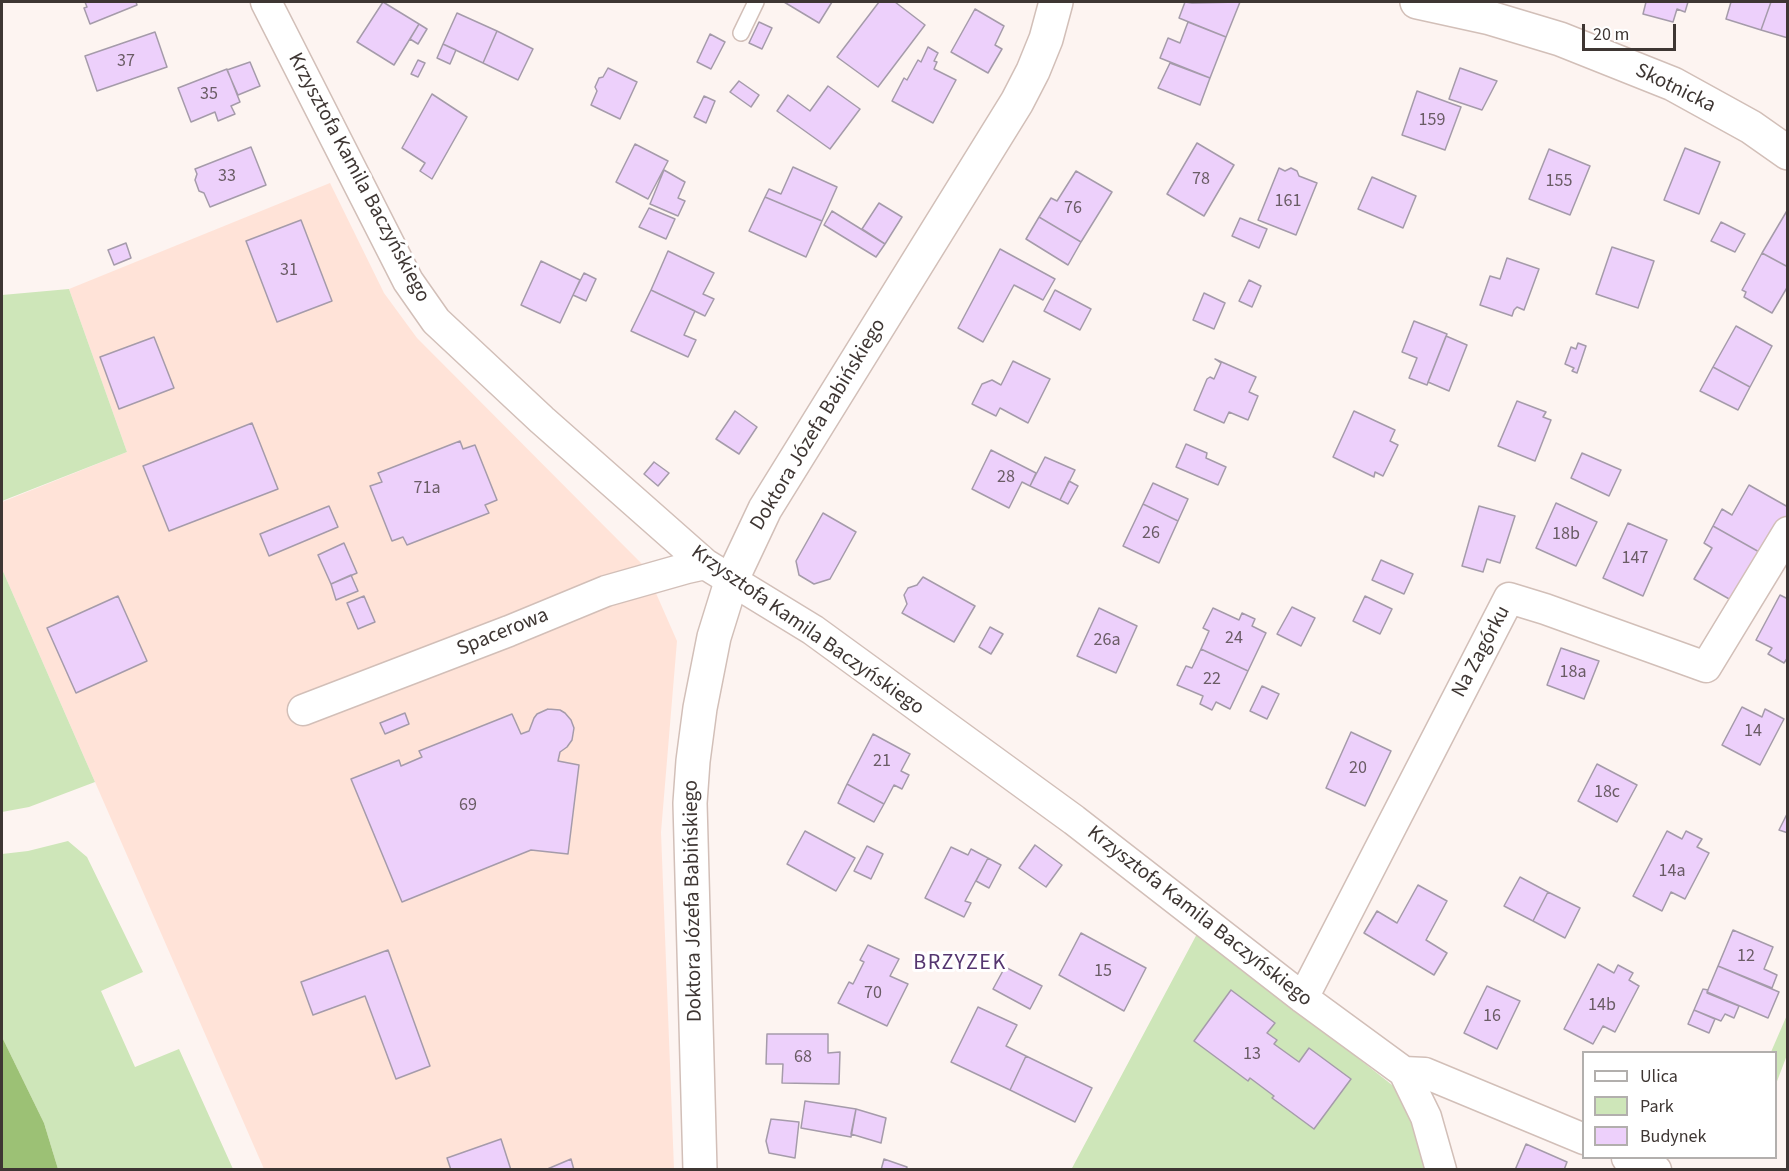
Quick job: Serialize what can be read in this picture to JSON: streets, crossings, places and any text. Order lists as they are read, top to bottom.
{
  "streets": {
    "main road": ["Skotnicka", "Doktora Józefa Babińskiego"],
    "street": ["Krzysztofa Kamila Baczyńskiego", "Spacerowa", "Na Zagórku"]
  },
  "crossings": [
    ["Krzysztofa Kamila Baczyńskiego", "Doktora Józefa Babińskiego"],
    ["Krzysztofa Kamila Baczyńskiego", "Spacerowa"],
    ["Krzysztofa Kamila Baczyńskiego", "Na Zagórku"],
    ["Doktora Józefa Babińskiego", "Spacerowa"]
  ],
  "districts": ["BRZYZEK"],
  "house_numbers": [
    "37",
    "35",
    "159",
    "33",
    "78",
    "155",
    "161",
    "76",
    "31",
    "28",
    "71a",
    "26",
    "18b",
    "147",
    "24",
    "26a",
    "18a",
    "22",
    "14",
    "21",
    "20",
    "18c",
    "69",
    "14a",
    "12",
    "15",
    "70",
    "14b",
    "16",
    "13",
    "68"
  ],
  "legend": ["Ulica", "Park", "Budynek"],
  "scale_bar": "20 m"
}
